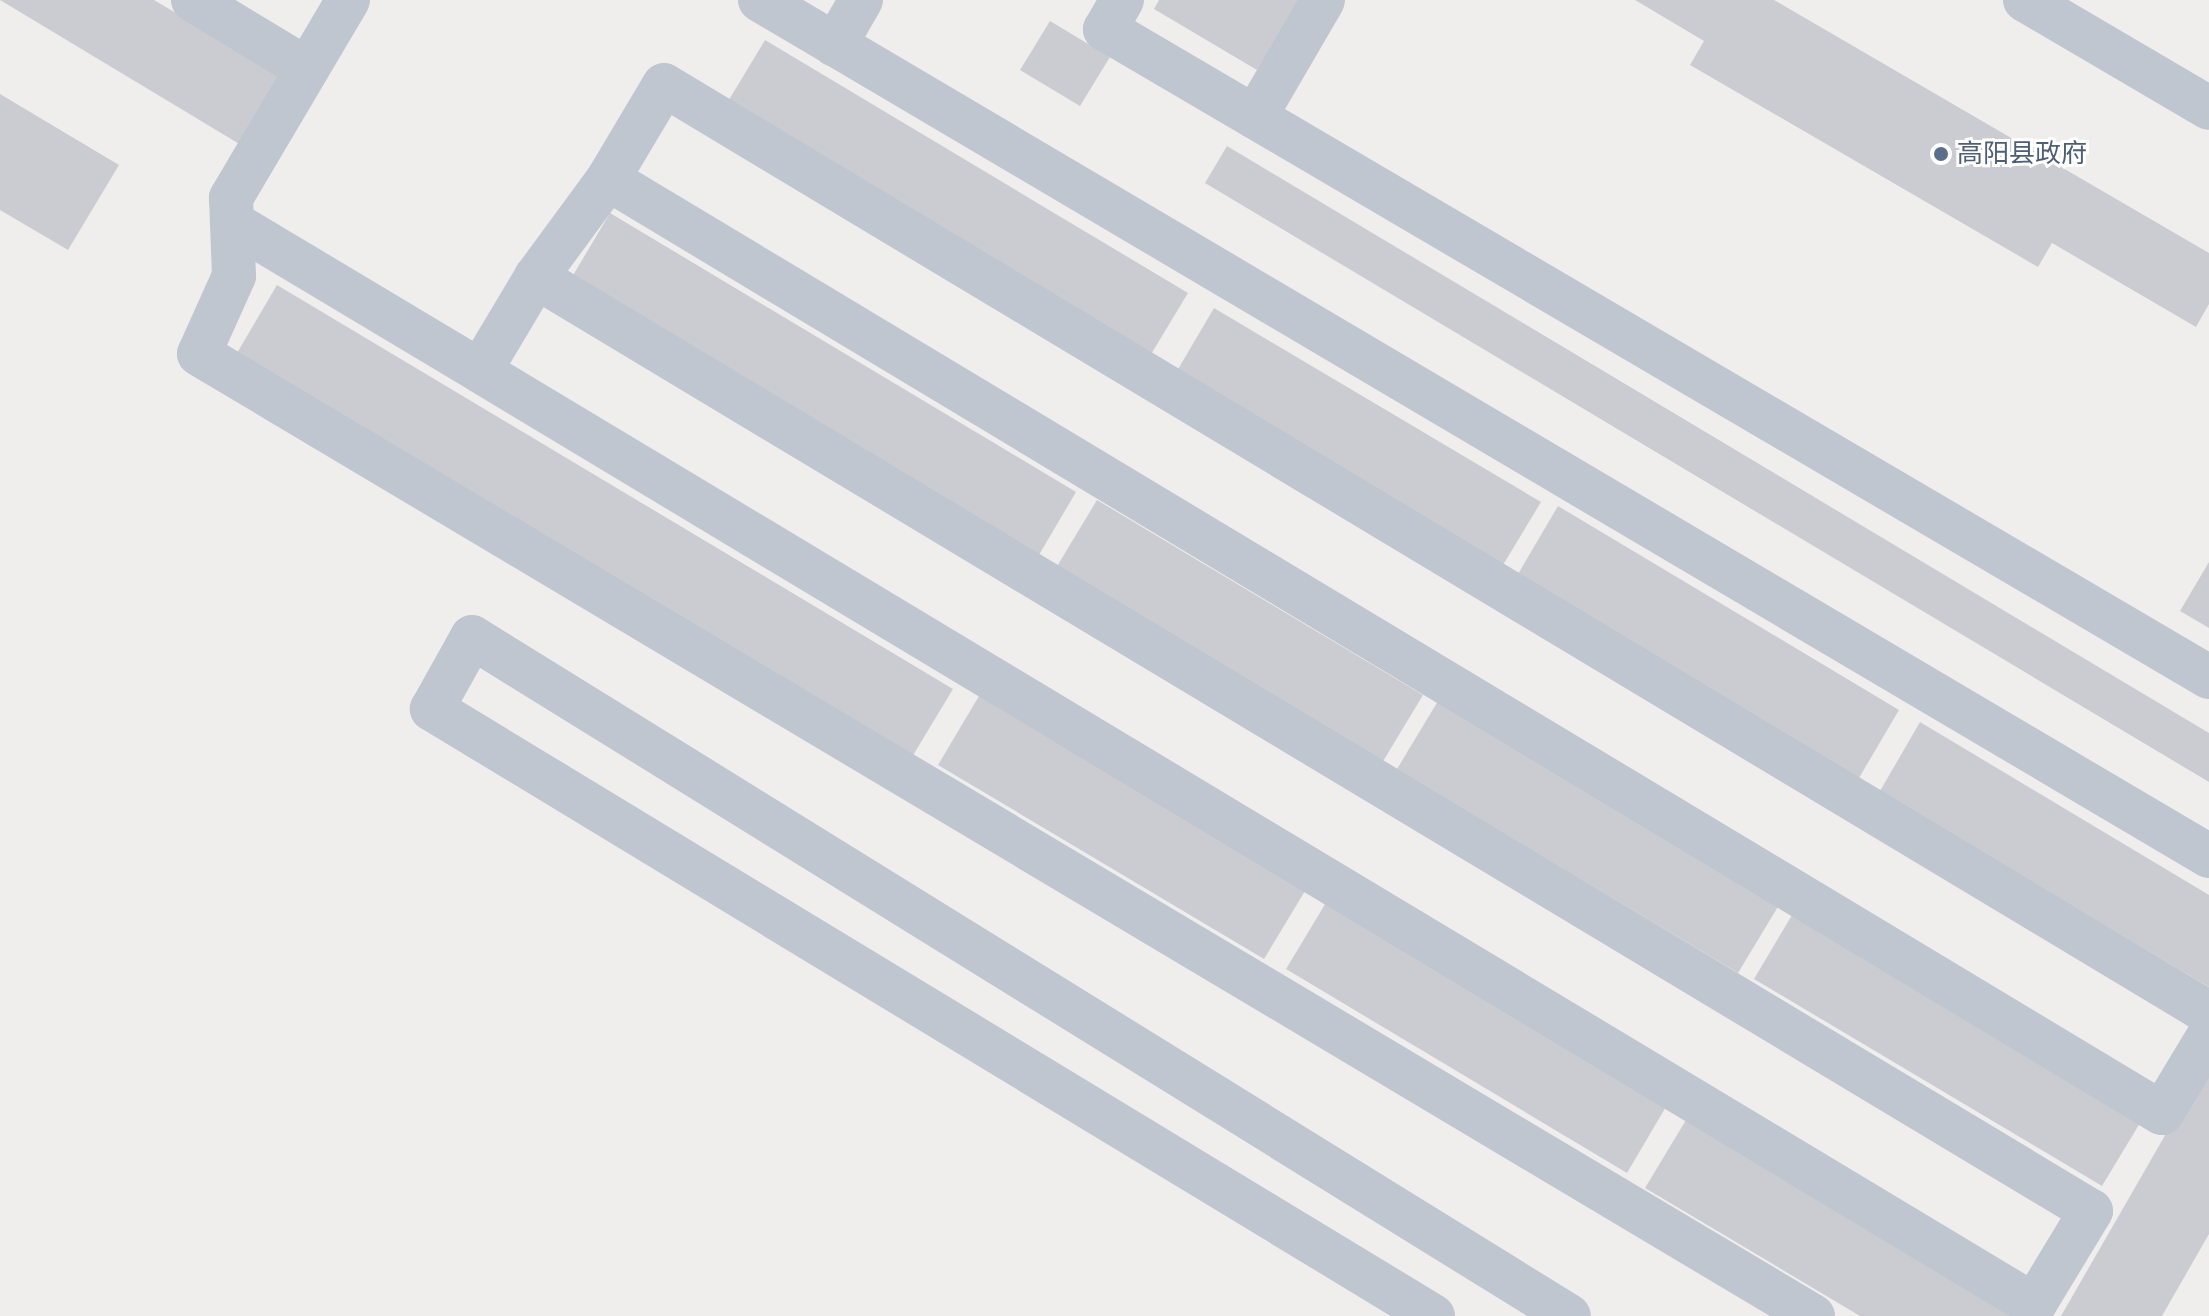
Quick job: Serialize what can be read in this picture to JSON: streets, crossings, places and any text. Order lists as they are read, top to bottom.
{
  "places": ["高阳县政府"]
}
